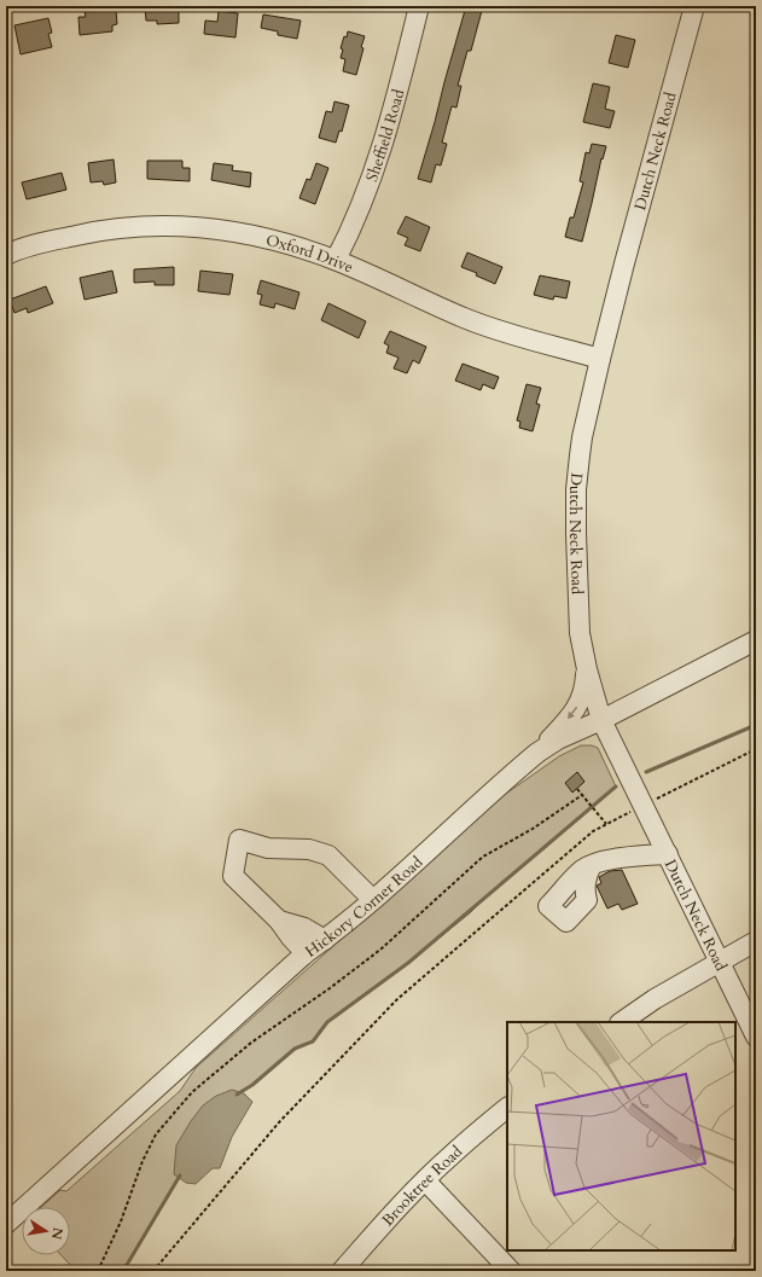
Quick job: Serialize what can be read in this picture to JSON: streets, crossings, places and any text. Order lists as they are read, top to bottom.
{
  "streets": {
    "street": [
      "Sheffield Road",
      "Dutch Neck Road",
      "Oxford Drive",
      "Hickory Corner Road",
      "Brooktree Road"
    ]
  },
  "crossings": [
    ["Sheffield Road", "Oxford Drive"],
    ["Dutch Neck Road", "Oxford Drive"],
    ["Dutch Neck Road", "Hickory Corner Road"]
  ],
  "north": "right"
}
